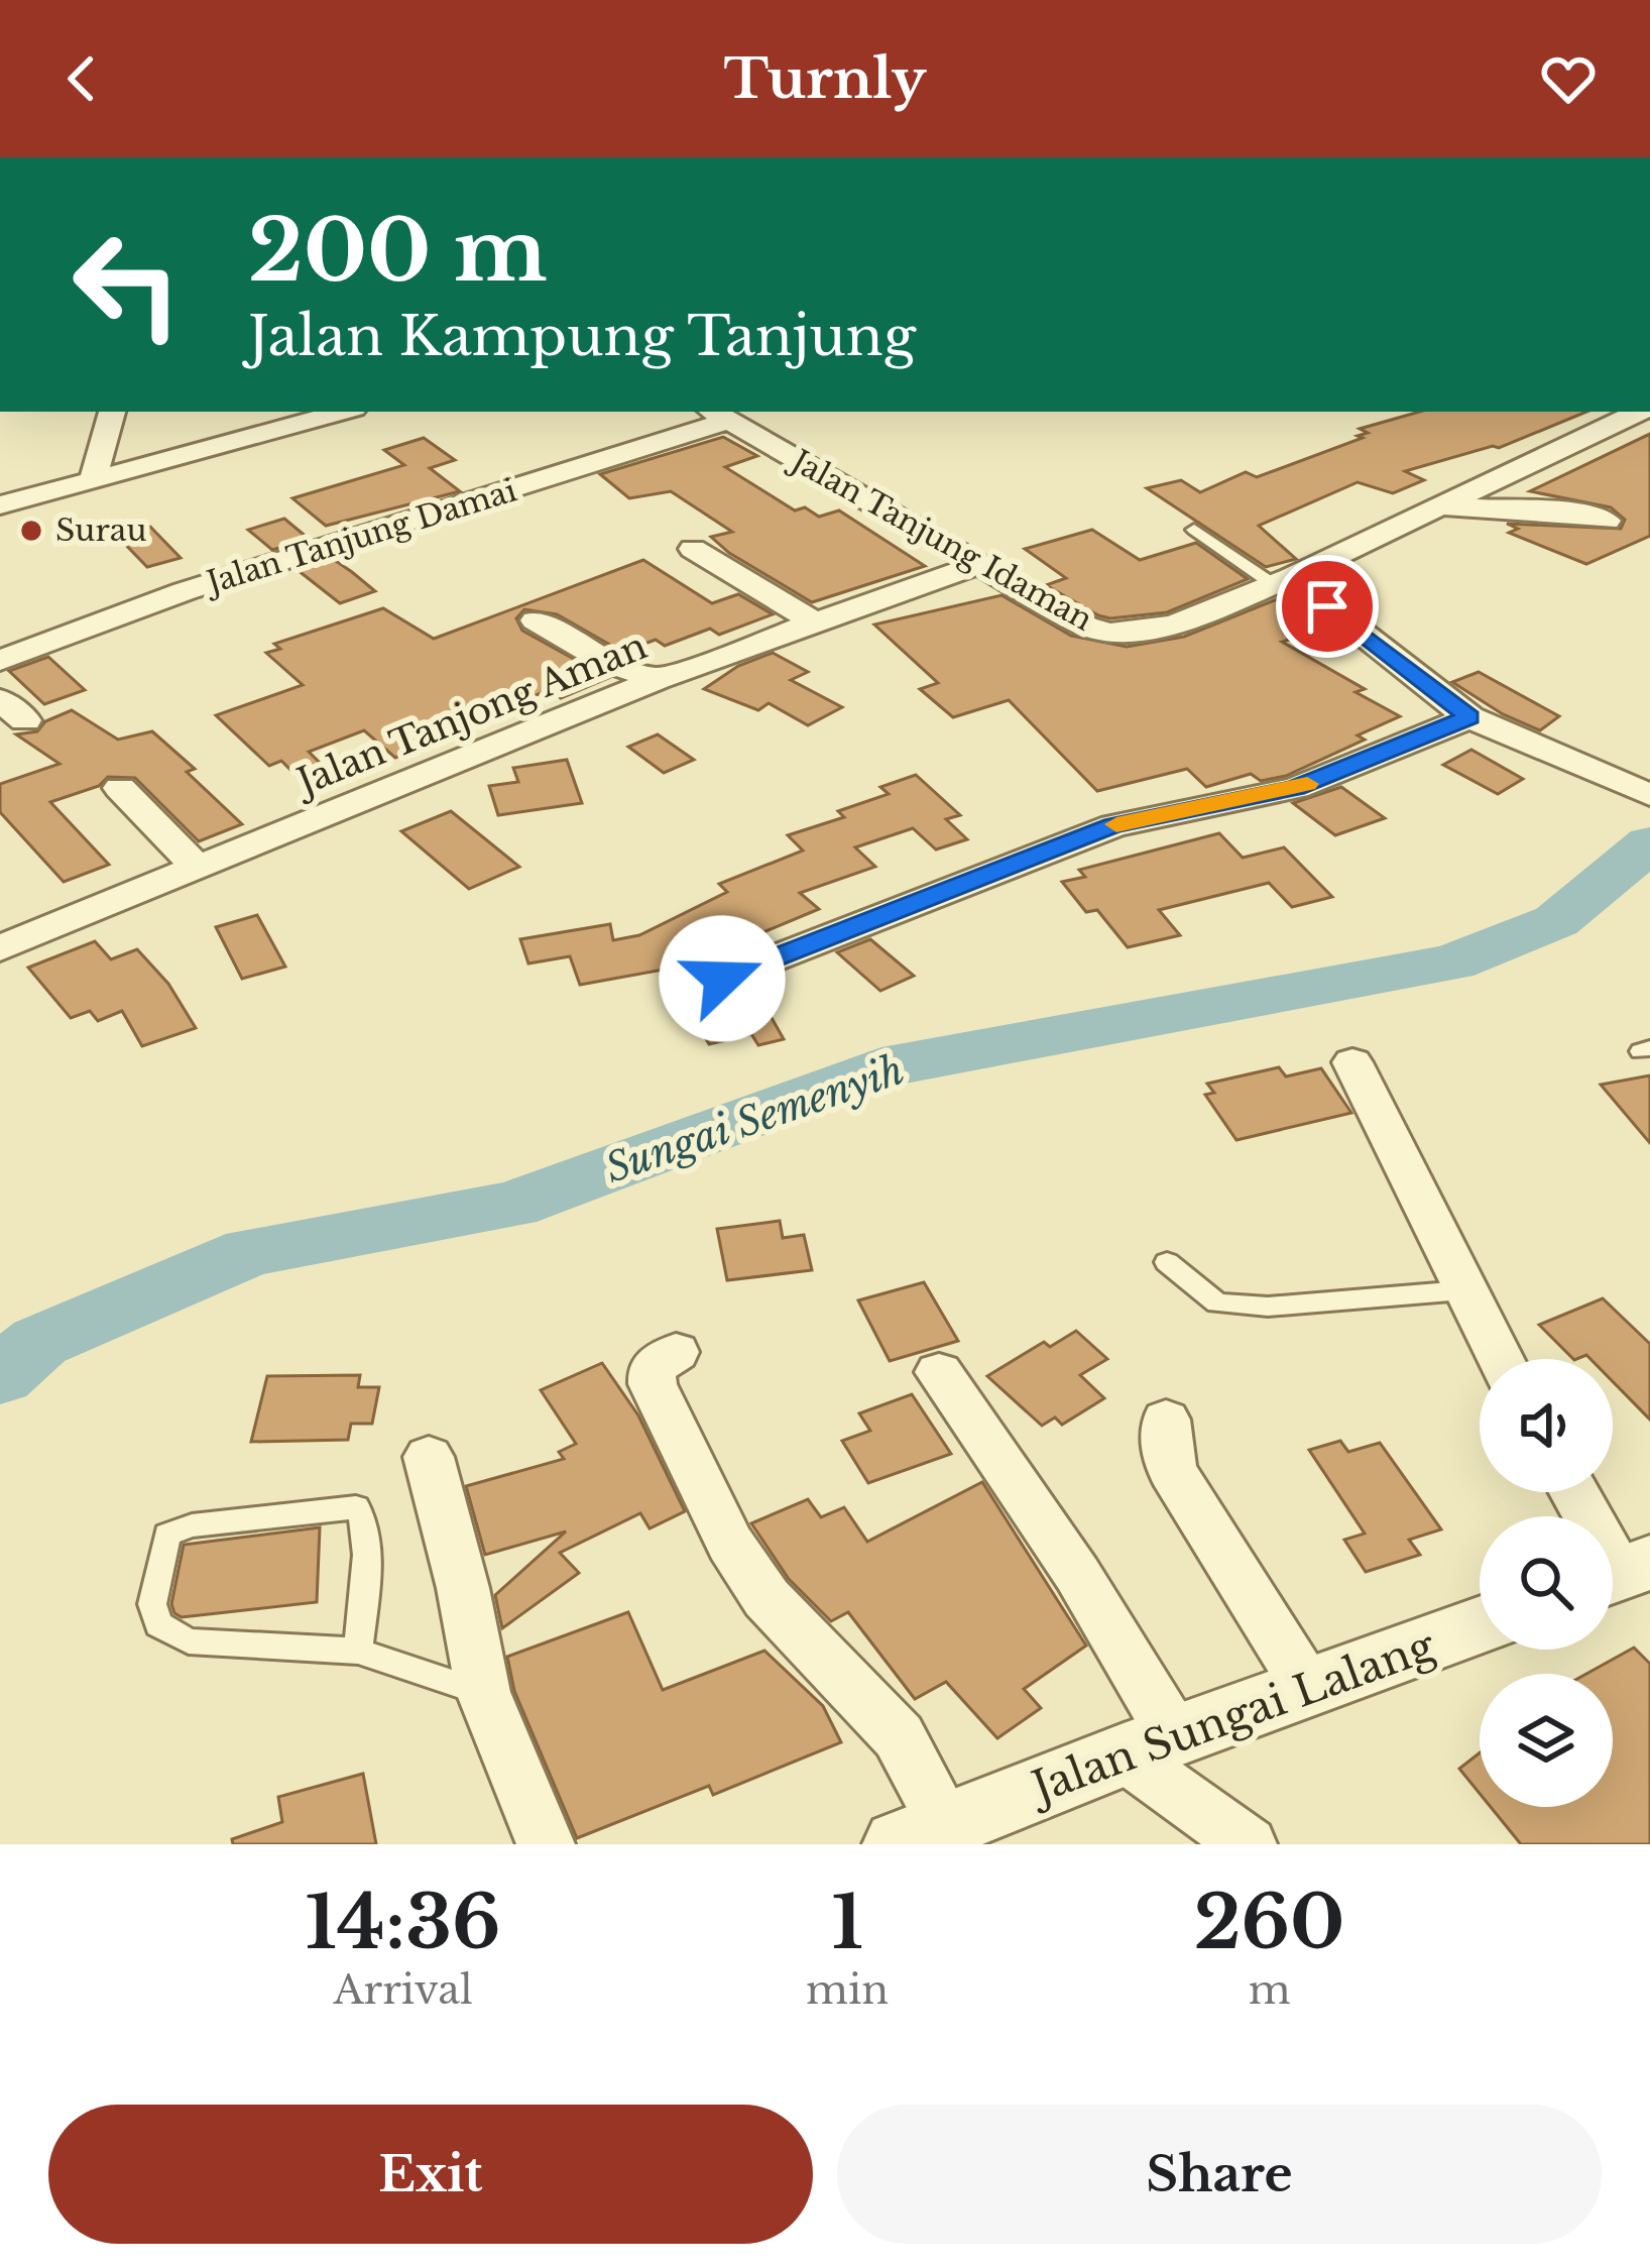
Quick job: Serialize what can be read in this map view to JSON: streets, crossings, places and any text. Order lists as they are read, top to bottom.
{
  "streets": {
    "street": [
      "Jalan Tanjung Damai",
      "Jalan Tanjung Idaman",
      "Jalan Tanjong Aman",
      "Jalan Sungai Lalang"
    ]
  },
  "crossings": [
    ["Jalan Tanjung Damai", "Jalan Tanjung Idaman"],
    ["Jalan Tanjung Idaman", "Jalan Tanjong Aman"]
  ],
  "water": ["Sungai Semenyih"],
  "places": ["Surau"],
  "page": {
    "header": "Turnly",
    "turn": ["200 m", "Jalan Kampung Tanjung"],
    "eta": [
      "14:36",
      "Arrival",
      "1",
      "min",
      "260",
      "m"
    ],
    "buttons": ["Exit", "Share"]
  }
}
